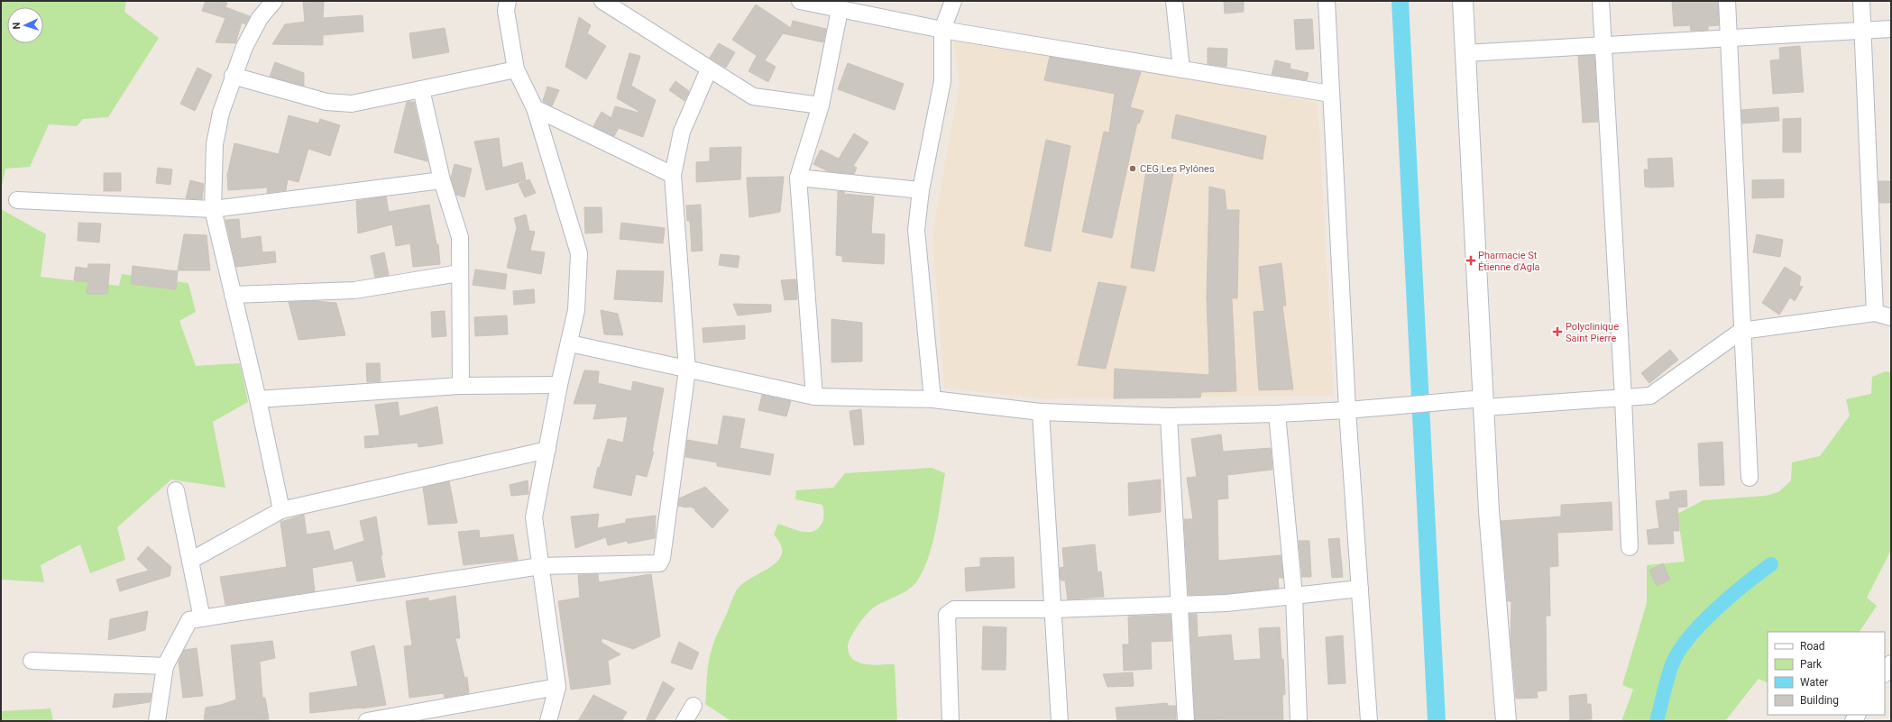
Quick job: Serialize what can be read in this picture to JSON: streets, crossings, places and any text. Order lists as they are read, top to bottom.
{
  "places": {
    "other": ["CEG Les Pylônes"],
    "health": ["Pharmacie St Étienne d'Agla", "Polyclinique Saint Pierre"]
  },
  "legend": [
    "Road",
    "Park",
    "Water",
    "Building"
  ],
  "north": "left"
}
